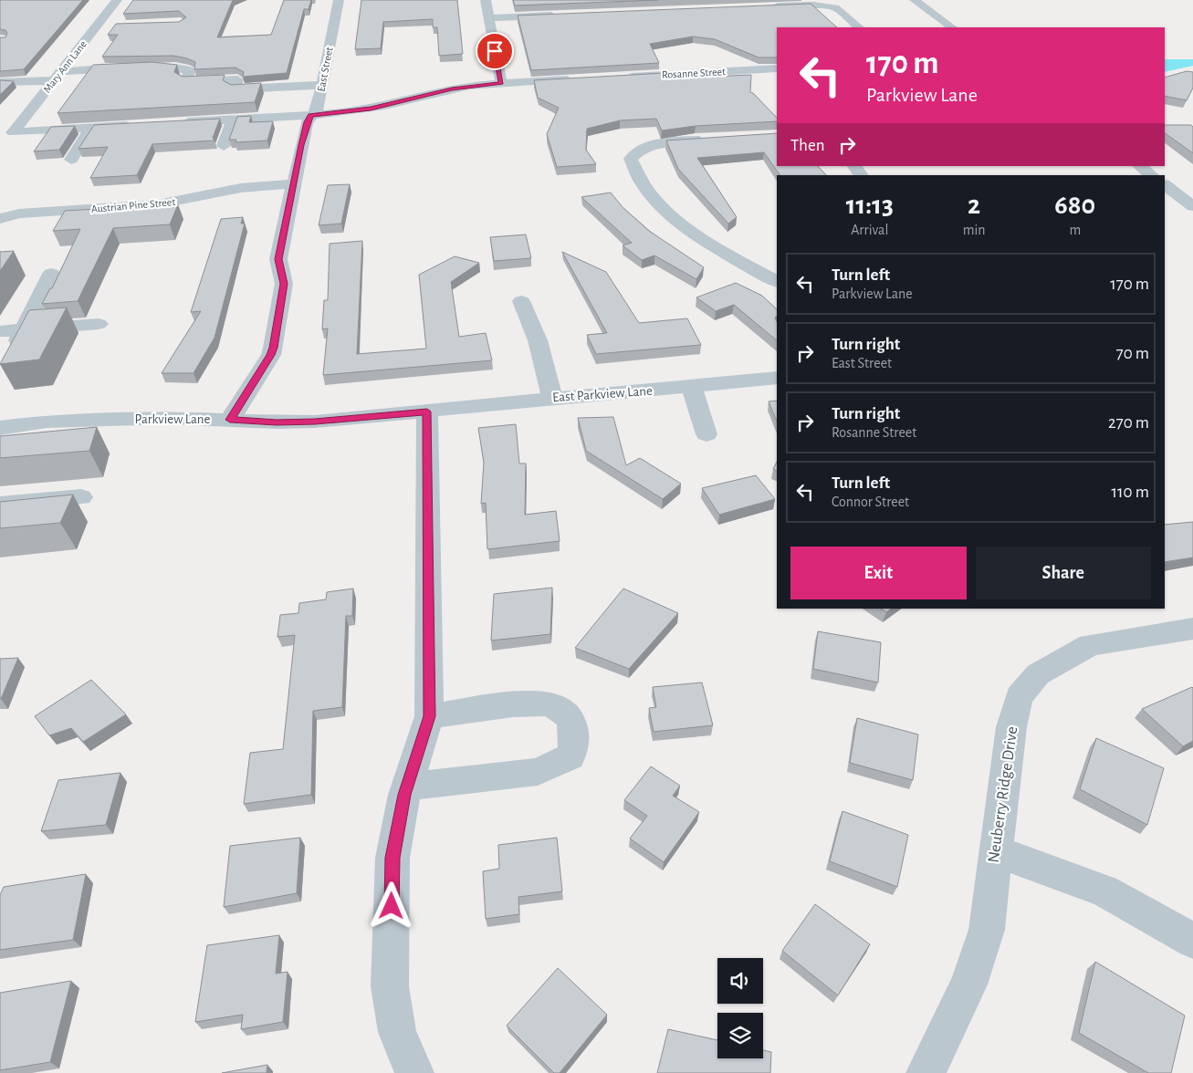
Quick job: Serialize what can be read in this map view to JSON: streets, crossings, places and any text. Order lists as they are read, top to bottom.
{
  "streets": {
    "street": [
      "Mary Ann Lane",
      "East Street",
      "Rosanne Street",
      "Austrian Pine Street",
      "East Parkview Lane",
      "Parkview Lane",
      "Neuberry Ridge Drive"
    ]
  },
  "crossings": [
    ["East Street", "Austrian Pine Street"],
    ["East Street", "Parkview Lane"],
    ["East Parkview Lane", "Parkview Lane"]
  ],
  "page": {
    "turn": ["170 m", "Parkview Lane"],
    "then": "Then",
    "eta": [
      "11:13",
      "Arrival",
      "2",
      "min",
      "680",
      "m"
    ],
    "list": [
      {
        "name": "Turn left",
        "note": "Parkview Lane",
        "value": "170 m"
      },
      {
        "name": "Turn right",
        "note": "East Street",
        "value": "70 m"
      },
      {
        "name": "Turn right",
        "note": "Rosanne Street",
        "value": "270 m"
      },
      {
        "name": "Turn left",
        "note": "Connor Street",
        "value": "110 m"
      }
    ],
    "buttons": ["Exit", "Share"]
  }
}
